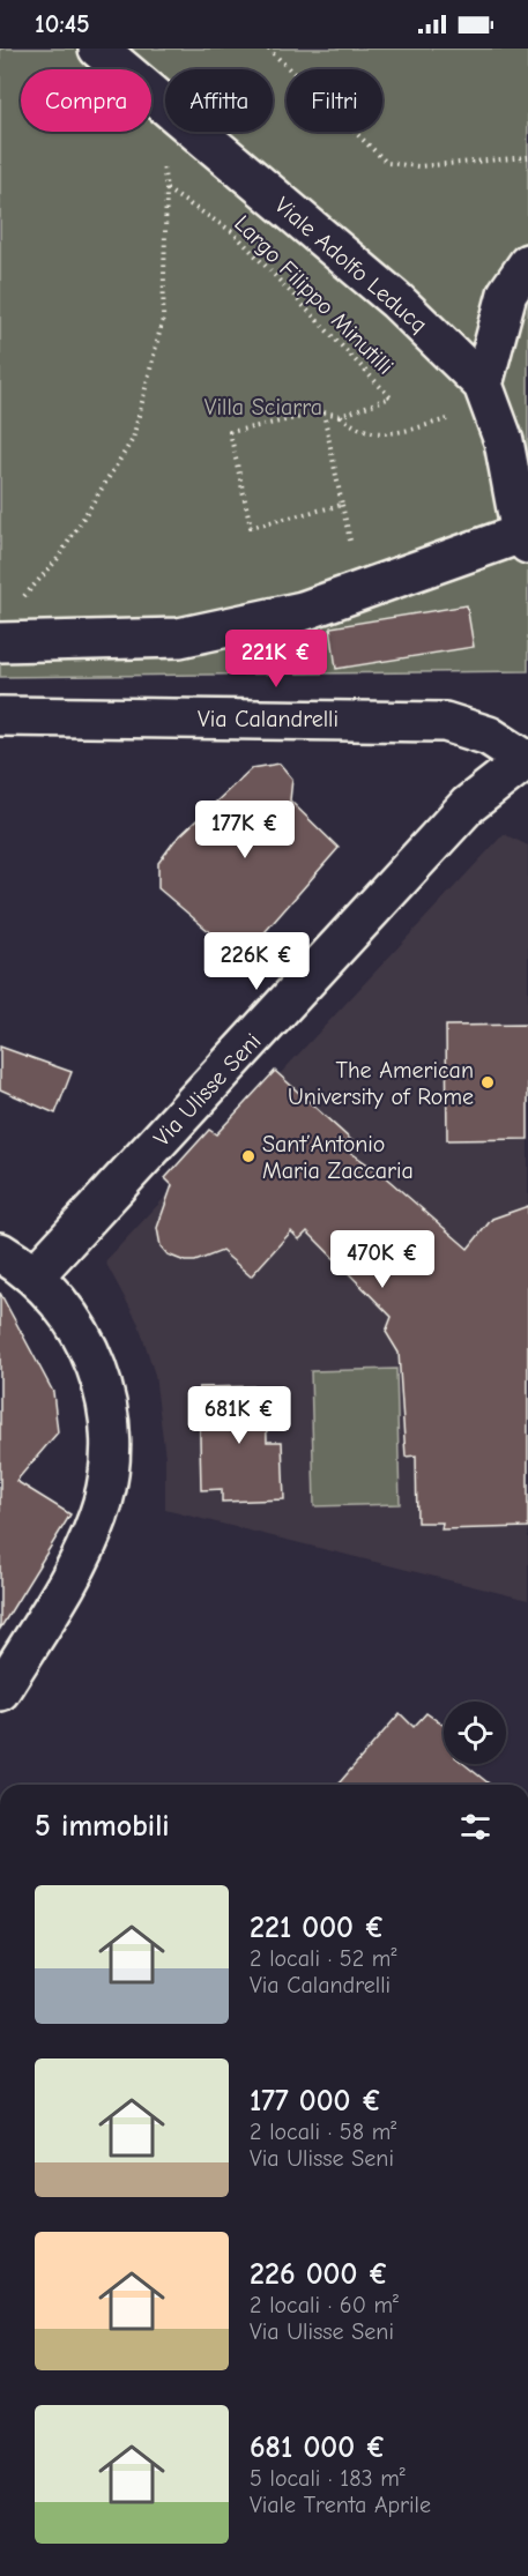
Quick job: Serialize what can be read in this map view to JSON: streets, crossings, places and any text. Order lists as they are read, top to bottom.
{
  "streets": {
    "street": ["Viale Adolfo Leducq", "Via Calandrelli", "Via Ulisse Seni"],
    "path": ["Largo Filippo Minutilli"]
  },
  "crossings": [
    ["Via Calandrelli", "Via Ulisse Seni"]
  ],
  "parks": ["Villa Sciarra"],
  "places": ["The American University of Rome", "Sant’Antonio Maria Zaccaria"],
  "page": {
    "status": "10:45",
    "chip": ["Compra", "Affitta", "Filtri"],
    "price": [
      "221K €",
      "177K €",
      "226K €",
      "470K €",
      "681K €"
    ],
    "heading": "5 immobili",
    "list": [
      {
        "name": "221 000 €",
        "note": "2 locali · 52 m² · Via Calandrelli"
      },
      {
        "name": "177 000 €",
        "note": "2 locali · 58 m² · Via Ulisse Seni"
      },
      {
        "name": "226 000 €",
        "note": "2 locali · 60 m² · Via Ulisse Seni"
      },
      {
        "name": "681 000 €",
        "note": "5 locali · 183 m² · Viale Trenta Aprile"
      }
    ]
  }
}
